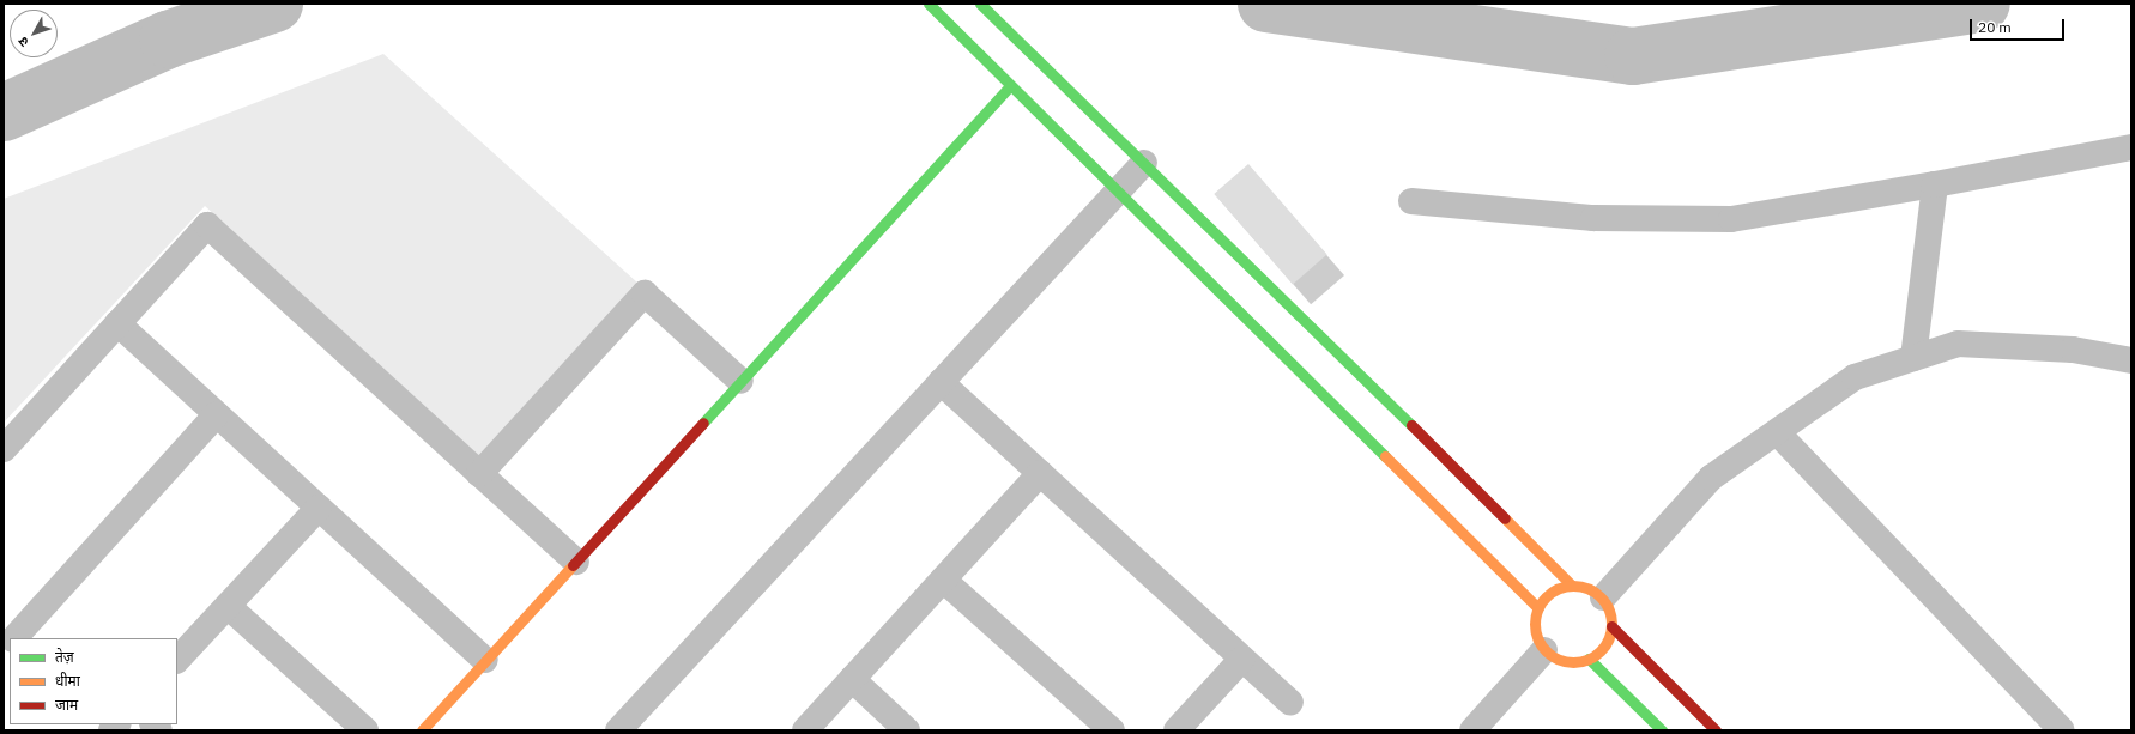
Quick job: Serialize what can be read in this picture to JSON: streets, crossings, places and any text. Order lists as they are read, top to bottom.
{
  "legend": ["तेज़", "धीमा", "जाम"],
  "scale_bar": "20 m",
  "north": "bottom left"
}
